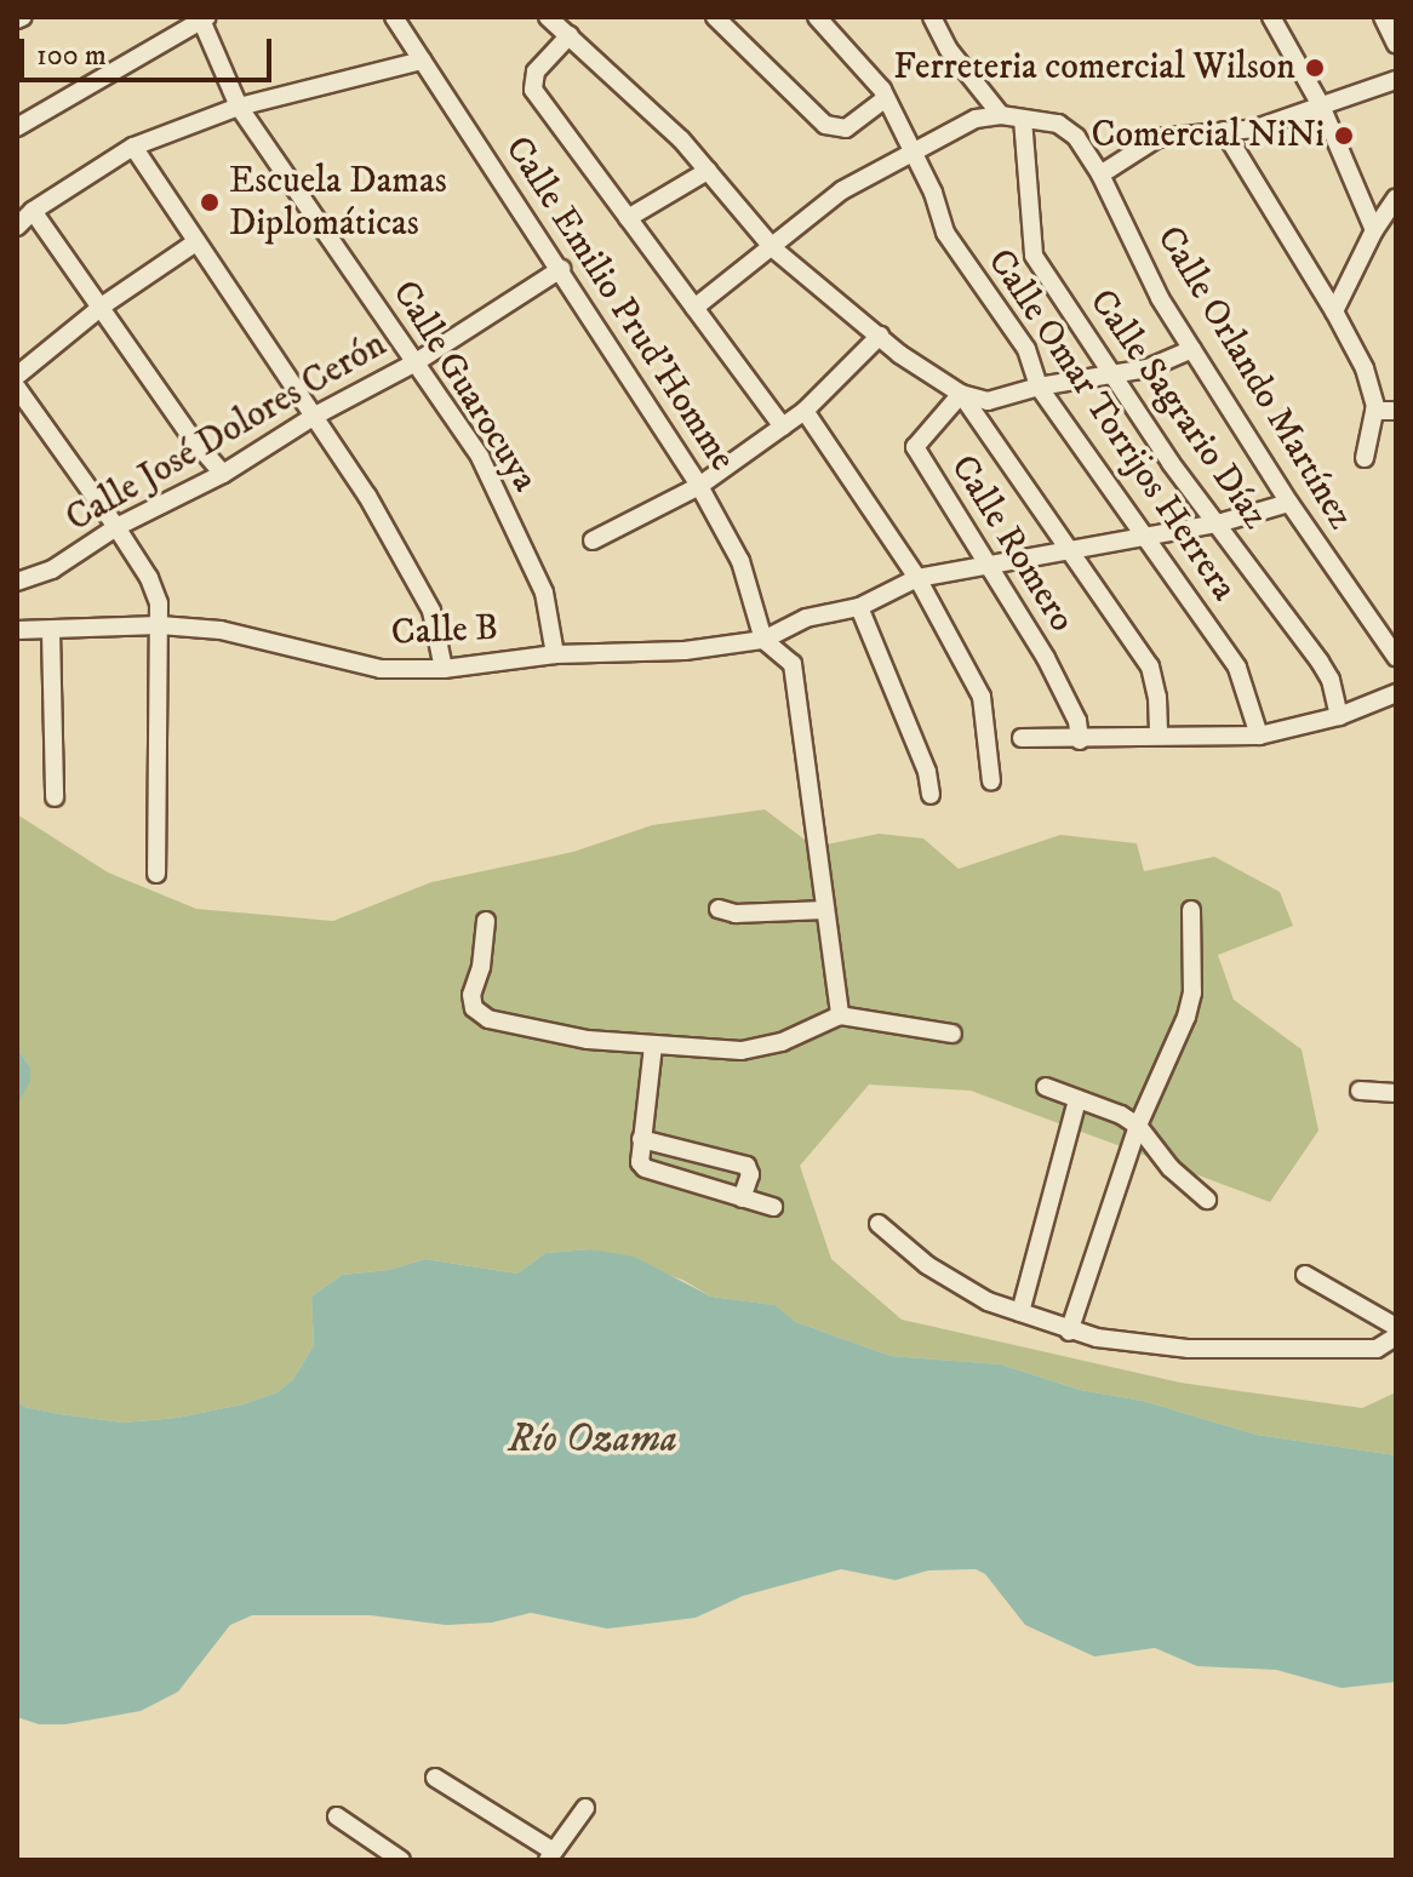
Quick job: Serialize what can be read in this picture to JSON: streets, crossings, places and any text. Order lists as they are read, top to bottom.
{
  "streets": {
    "street": [
      "Calle Emilio Prud'Homme",
      "Calle Orlando Martínez",
      "Calle Guarocuya",
      "Calle Sagrario Díaz",
      "Calle Omar Torrijos Herrera",
      "Calle José Dolores Cerón",
      "Calle Romero",
      "Calle B"
    ]
  },
  "crossings": [
    ["Calle Emilio Prud'Homme", "Calle José Dolores Cerón"],
    ["Calle Emilio Prud'Homme", "Calle B"],
    ["Calle Orlando Martínez", "Calle Sagrario Díaz"],
    ["Calle Orlando Martínez", "Calle B"],
    ["Calle Guarocuya", "Calle José Dolores Cerón"],
    ["Calle Guarocuya", "Calle B"],
    ["Calle Sagrario Díaz", "Calle B"],
    ["Calle Omar Torrijos Herrera", "Calle B"],
    ["Calle Romero", "Calle B"]
  ],
  "water": ["Río Ozama"],
  "places": ["Ferreteria comercial Wilson", "Comercial NiNi", "Escuela Damas Diplomáticas"],
  "scale_bar": "100 m"
}
